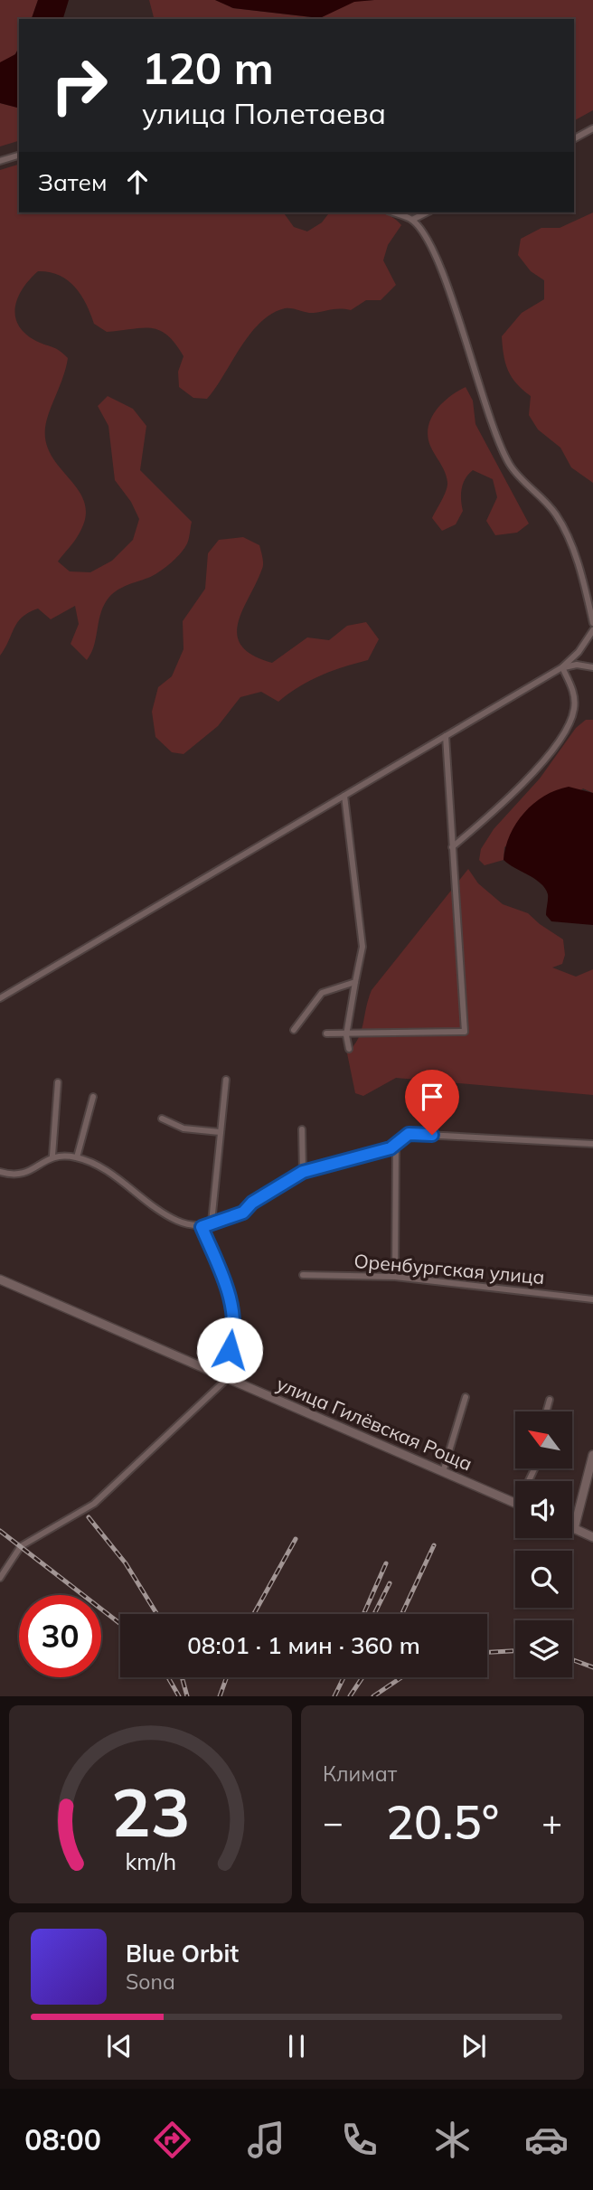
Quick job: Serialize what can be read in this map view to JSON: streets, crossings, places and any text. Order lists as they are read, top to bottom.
{
  "streets": {
    "street": ["Оренбургская улица", "улица Гилёвская Роща"]
  },
  "north": "top left",
  "page": {
    "turn": ["120 m", "улица Полетаева"],
    "then": "Затем",
    "limit": "30",
    "trip": "08:01 · 1 мин · 360 m",
    "tile": "Климат",
    "heat": ["−", "20.5°", "+"],
    "song": ["Blue Orbit", "Sona"],
    "tabs": "08:00",
    "gauge": ["23", "km/h"]
  }
}
